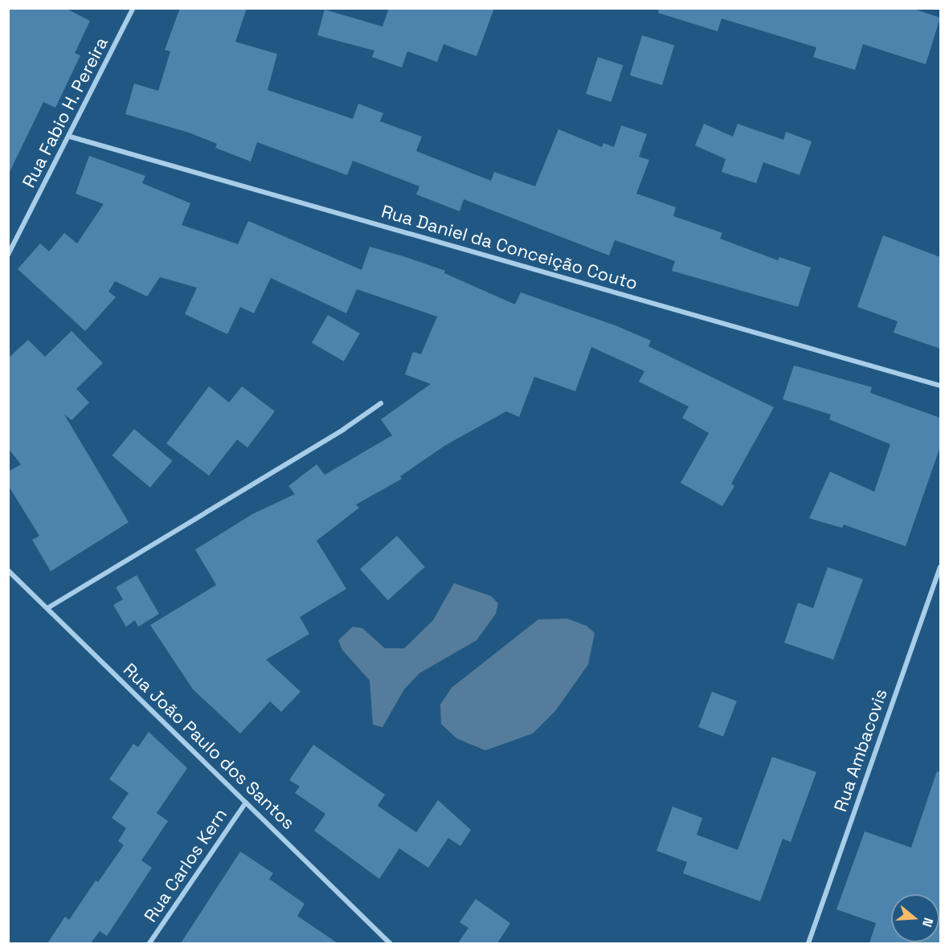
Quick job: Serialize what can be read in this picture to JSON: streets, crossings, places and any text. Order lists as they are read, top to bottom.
{
  "streets": {
    "street": [
      "Rua Fabio H. Pereira",
      "Rua Daniel da Conceição Couto",
      "Rua João Paulo dos Santos",
      "Rua Ambacovis",
      "Rua Carlos Kern"
    ]
  },
  "crossings": [
    ["Rua Fabio H. Pereira", "Rua Daniel da Conceição Couto"],
    ["Rua João Paulo dos Santos", "Rua Carlos Kern"]
  ],
  "north": "right"
}
